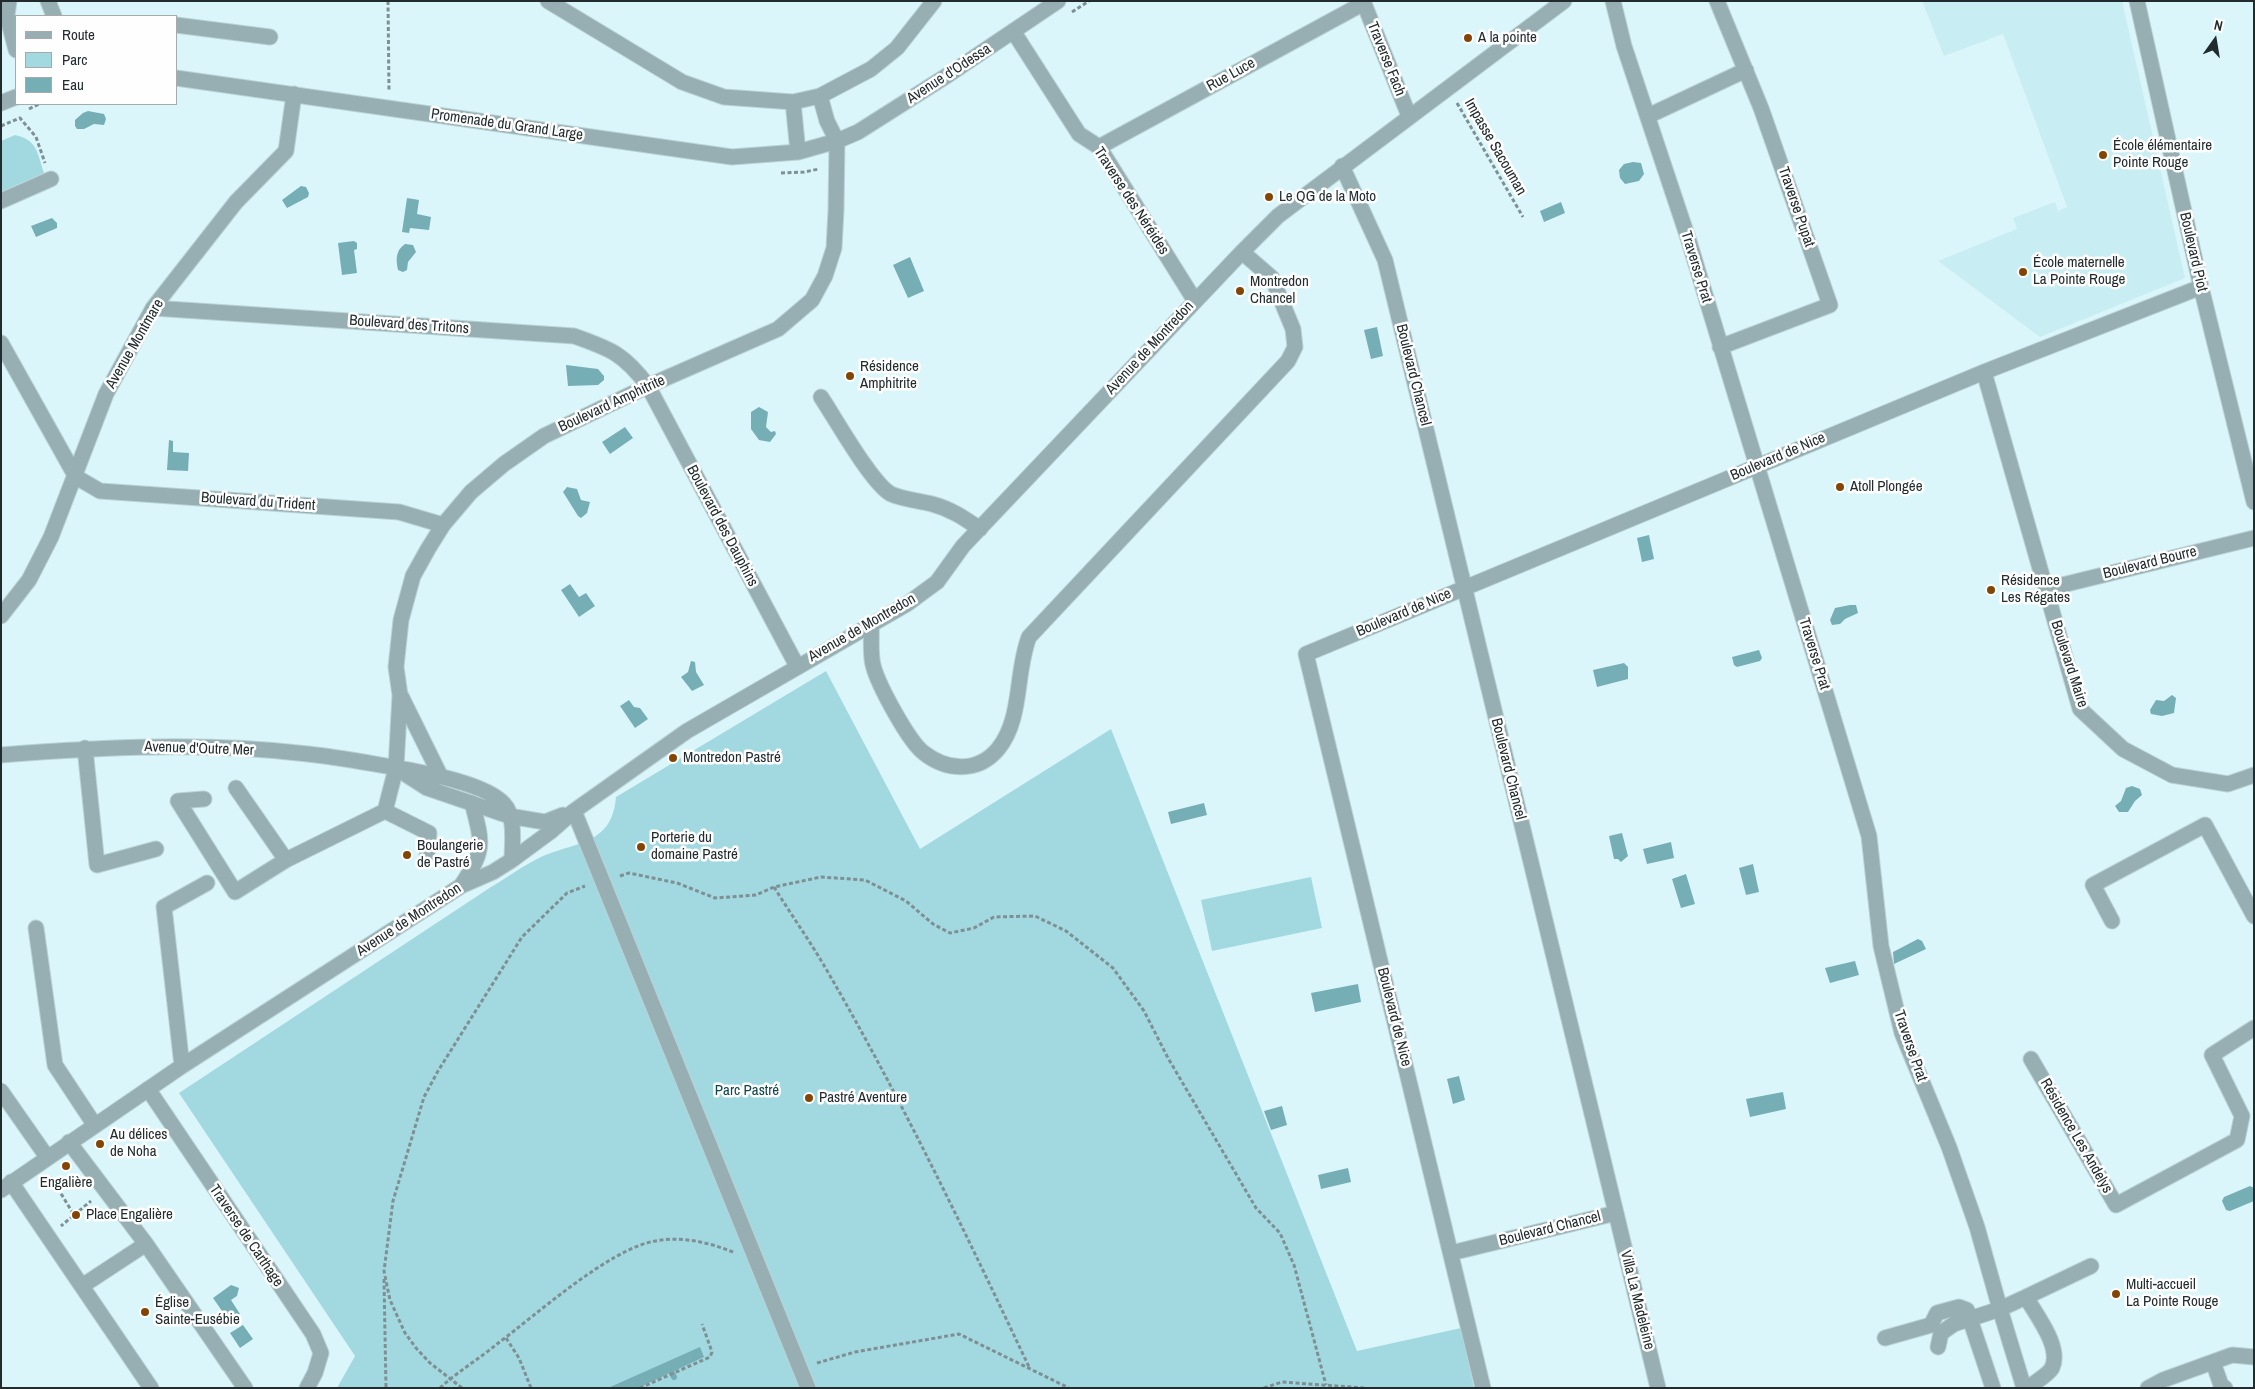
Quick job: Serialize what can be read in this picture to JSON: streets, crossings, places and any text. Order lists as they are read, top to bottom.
{
  "streets": {
    "street": [
      "Traverse Fach",
      "Avenue d'Odessa",
      "Rue Luce",
      "Promenade du Grand Large",
      "Traverse des Néréides",
      "Traverse Pupat",
      "Boulevard Piot",
      "Traverse Prat",
      "Boulevard des Tritons",
      "Avenue Montmare",
      "Avenue de Montredon",
      "Boulevard Chancel",
      "Boulevard Amphitrite",
      "Boulevard de Nice",
      "Boulevard du Trident",
      "Boulevard des Dauphins",
      "Boulevard Bourre",
      "Boulevard Maire",
      "Avenue d'Outre Mer",
      "Résidence Les Andelys",
      "Traverse de Carthage",
      "Villa La Madeleine"
    ],
    "path": ["Impasse Sacouman"]
  },
  "crossings": [
    ["Traverse Fach", "Rue Luce"],
    ["Traverse Fach", "Avenue de Montredon"],
    ["Avenue d'Odessa", "Promenade du Grand Large"],
    ["Avenue d'Odessa", "Traverse des Néréides"],
    ["Avenue d'Odessa", "Boulevard Amphitrite"],
    ["Rue Luce", "Traverse des Néréides"],
    ["Promenade du Grand Large", "Avenue Montmare"],
    ["Promenade du Grand Large", "Boulevard Amphitrite"],
    ["Impasse Sacouman", "Avenue de Montredon"],
    ["Traverse des Néréides", "Avenue de Montredon"],
    ["Traverse Pupat", "Traverse Prat"],
    ["Boulevard Piot", "Boulevard de Nice"],
    ["Traverse Prat", "Boulevard de Nice"],
    ["Boulevard des Tritons", "Avenue Montmare"],
    ["Boulevard des Tritons", "Boulevard Amphitrite"],
    ["Boulevard des Tritons", "Boulevard des Dauphins"],
    ["Avenue Montmare", "Boulevard du Trident"],
    ["Avenue de Montredon", "Boulevard Chancel"],
    ["Avenue de Montredon", "Boulevard des Dauphins"],
    ["Avenue de Montredon", "Avenue d'Outre Mer"],
    ["Avenue de Montredon", "Traverse de Carthage"],
    ["Boulevard Chancel", "Boulevard de Nice"],
    ["Boulevard Chancel", "Villa La Madeleine"],
    ["Boulevard Amphitrite", "Boulevard du Trident"],
    ["Boulevard Amphitrite", "Boulevard des Dauphins"],
    ["Boulevard Amphitrite", "Avenue d'Outre Mer"],
    ["Boulevard de Nice", "Boulevard Maire"],
    ["Boulevard Bourre", "Boulevard Maire"]
  ],
  "parks": ["Parc Pastré"],
  "places": [
    "A la pointe",
    "École élémentaire Pointe Rouge",
    "Le QG de la Moto",
    "École maternelle La Pointe Rouge",
    "Montredon Chancel",
    "Résidence Amphitrite",
    "Atoll Plongée",
    "Résidence Les Régates",
    "Montredon Pastré",
    "Porterie du domaine Pastré",
    "Boulangerie de Pastré",
    "Pastré Aventure",
    "Au délices de Noha",
    "Engalière",
    "Place Engalière",
    "Multi-accueil La Pointe Rouge",
    "Église Sainte-Eusébie"
  ],
  "legend": ["Route", "Parc", "Eau"],
  "north": "top"
}
